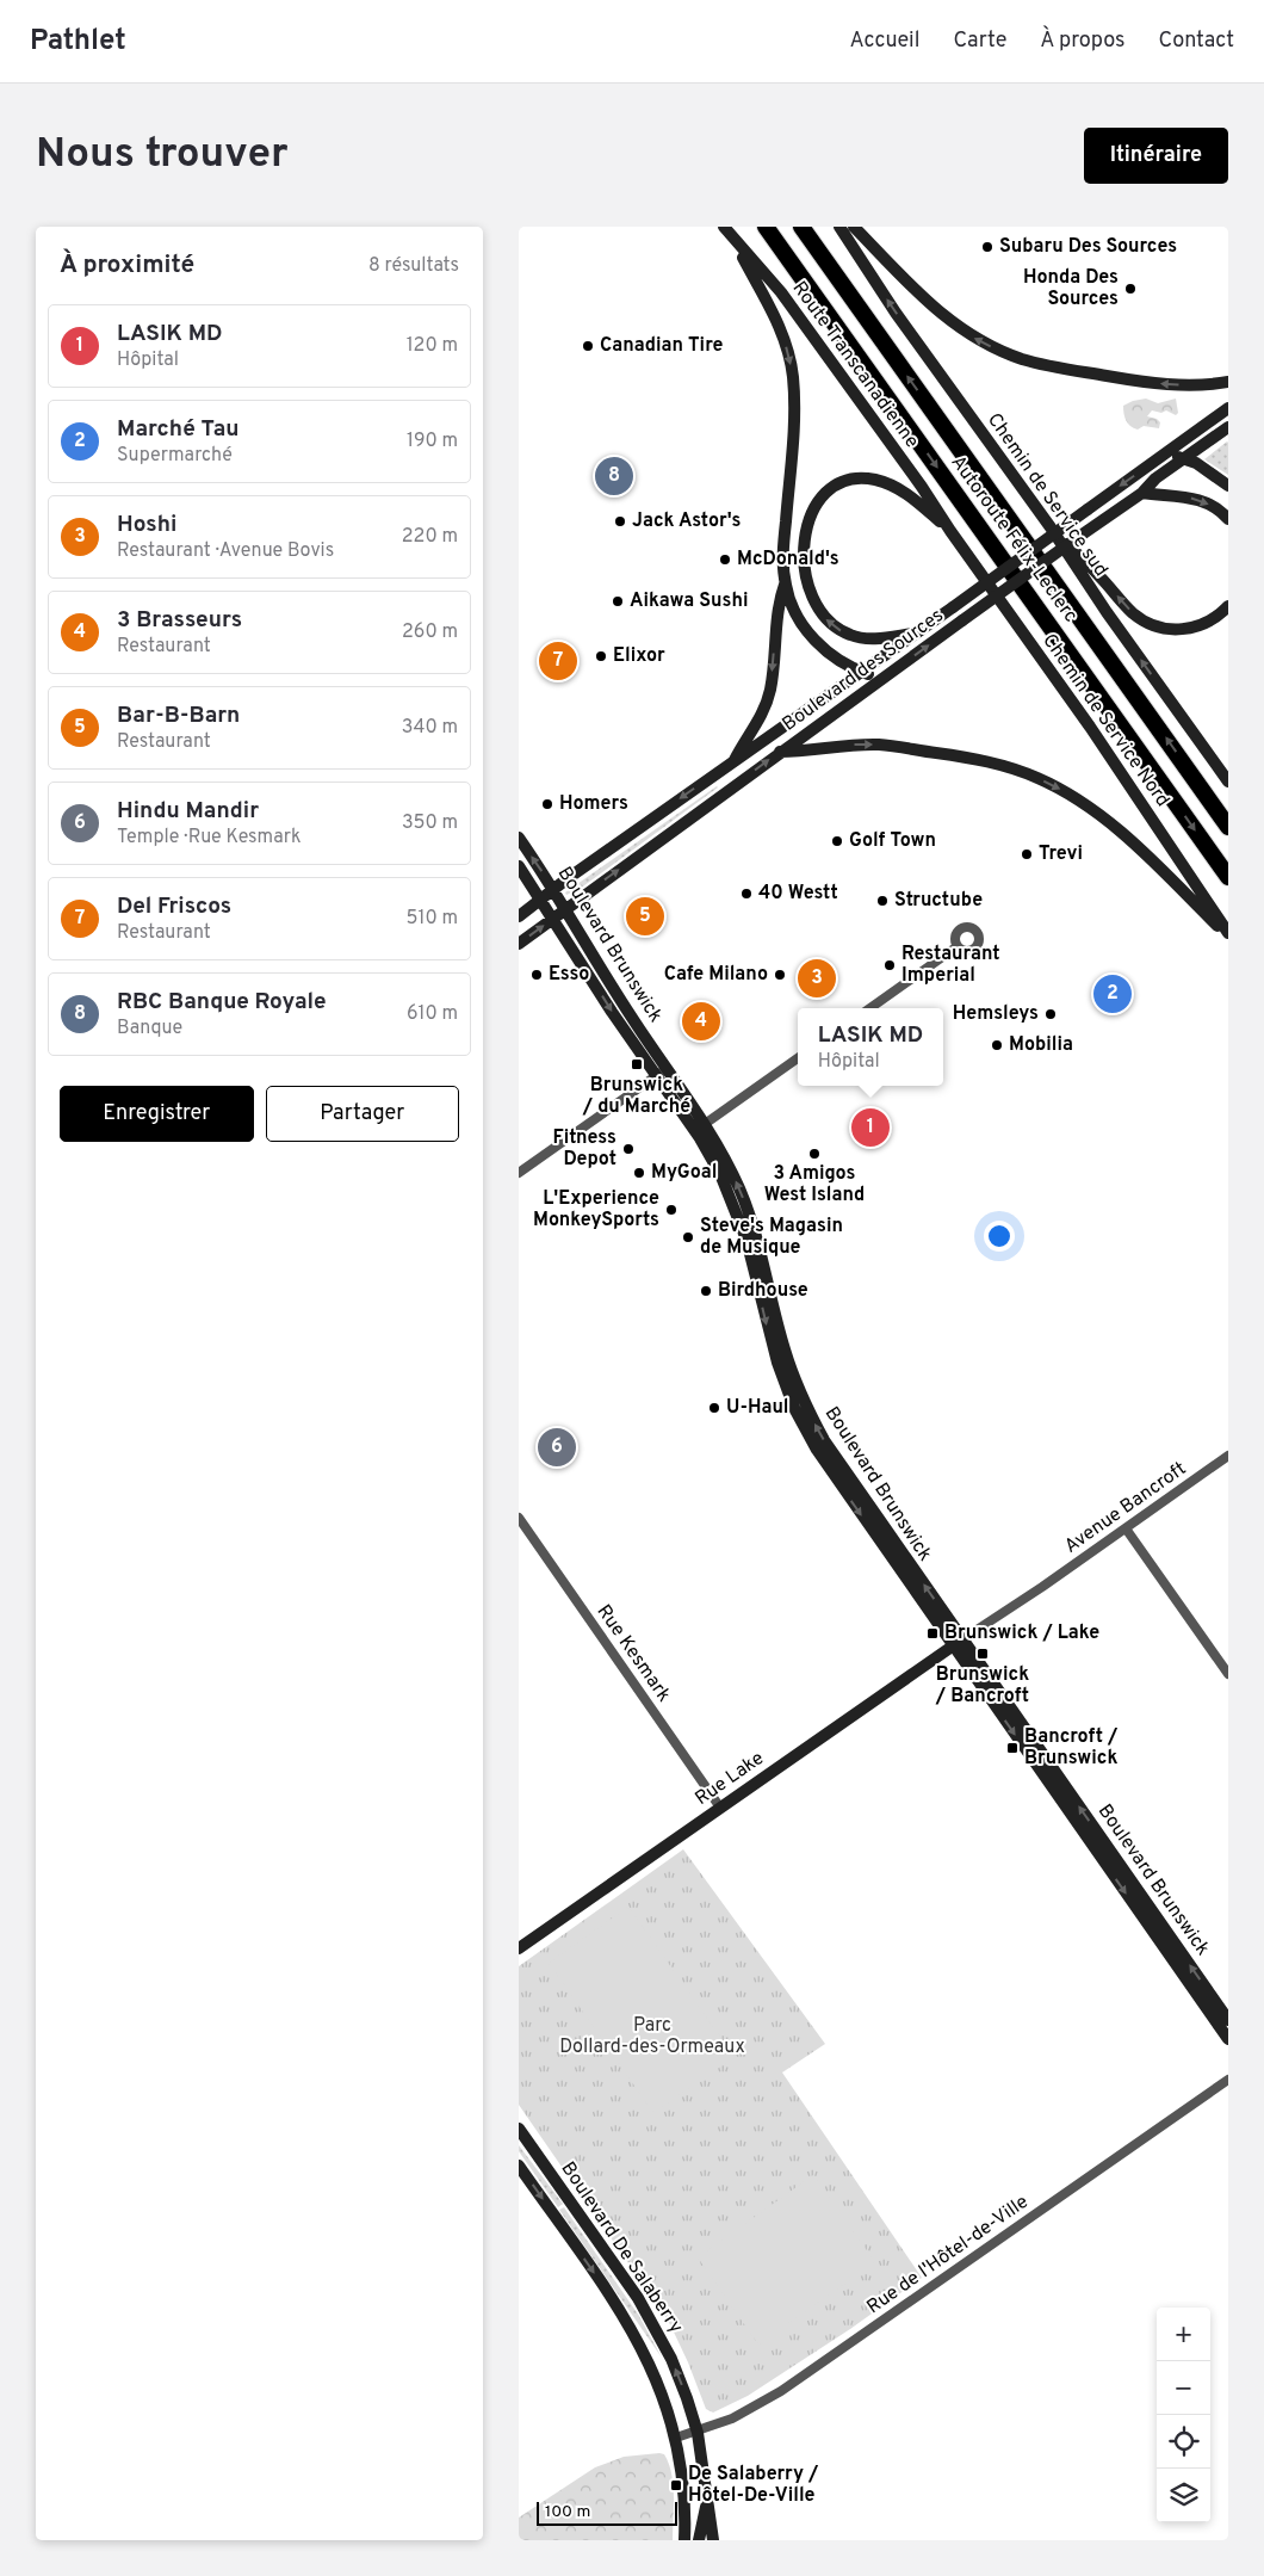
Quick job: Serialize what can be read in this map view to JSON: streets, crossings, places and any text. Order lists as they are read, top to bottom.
{
  "streets": {
    "highway": ["Autoroute Félix-Leclerc"],
    "main road": [
      "Route Transcanadienne",
      "Chemin de Service sud",
      "Boulevard des Sources",
      "Chemin de Service Nord",
      "Boulevard Brunswick",
      "Rue Lake",
      "Boulevard De Salaberry"
    ],
    "street": ["Avenue Bancroft", "Rue Kesmark", "Rue de l'Hôtel-de-Ville"]
  },
  "crossings": [
    ["Route Transcanadienne", "Chemin de Service Nord"],
    ["Boulevard des Sources", "Boulevard Brunswick"],
    ["Boulevard Brunswick", "Avenue Bancroft"],
    ["Boulevard Brunswick", "Rue Lake"],
    ["Avenue Bancroft", "Rue Lake"],
    ["Rue Kesmark", "Rue Lake"],
    ["Boulevard De Salaberry", "Rue de l'Hôtel-de-Ville"]
  ],
  "one_way": ["Chemin de Service sud"],
  "parks": ["Parc Dollard-des-Ormeaux"],
  "places": {
    "other": [
      "Subaru Des Sources",
      "Honda Des Sources",
      "Canadian Tire",
      "Jack Astor's",
      "McDonald's",
      "Aikawa Sushi",
      "Elixor",
      "Homers",
      "Golf Town",
      "Trevi",
      "40 Westt",
      "Structube",
      "Restaurant Imperial",
      "Esso",
      "Cafe Milano",
      "Hemsleys",
      "Mobilia",
      "Fitness Depot",
      "3 Amigos West Island",
      "MyGoal",
      "L'Experience MonkeySports",
      "Steve's Magasin de Musique",
      "Birdhouse",
      "U-Haul"
    ],
    "transit": [
      "Brunswick / du Marché",
      "Brunswick / Lake",
      "Brunswick / Bancroft",
      "Bancroft / Brunswick",
      "De Salaberry / Hôtel-De-Ville"
    ]
  },
  "scale_bar": "100 m",
  "page": {
    "header": "Pathlet",
    "nav": [
      "Accueil",
      "Carte",
      "À propos",
      "Contact"
    ],
    "buttons": [
      "Itinéraire",
      ["Enregistrer", "Partager"]
    ],
    "title": "Nous trouver",
    "heading": ["À proximité", "8 résultats"],
    "list": [
      {
        "mark": "1",
        "name": "LASIK MD",
        "note": "Hôpital",
        "value": "120 m"
      },
      {
        "mark": "2",
        "name": "Marché Tau",
        "note": "Supermarché",
        "value": "190 m"
      },
      {
        "mark": "3",
        "name": "Hoshi",
        "note": "Restaurant · Avenue Bovis",
        "value": "220 m"
      },
      {
        "mark": "4",
        "name": "3 Brasseurs",
        "note": "Restaurant",
        "value": "260 m"
      },
      {
        "mark": "5",
        "name": "Bar-B-Barn",
        "note": "Restaurant",
        "value": "340 m"
      },
      {
        "mark": "6",
        "name": "Hindu Mandir",
        "note": "Temple · Rue Kesmark",
        "value": "350 m"
      },
      {
        "mark": "7",
        "name": "Del Friscos",
        "note": "Restaurant",
        "value": "510 m"
      },
      {
        "mark": "8",
        "name": "RBC Banque Royale",
        "note": "Banque",
        "value": "610 m"
      }
    ],
    "pins": [
      "8",
      "7",
      "5",
      "3",
      "2",
      "4",
      "1",
      "6"
    ],
    "popup": ["LASIK MD", "Hôpital"],
    "map_buttons": ["+", "−"],
    "scale": "100 m"
  }
}
